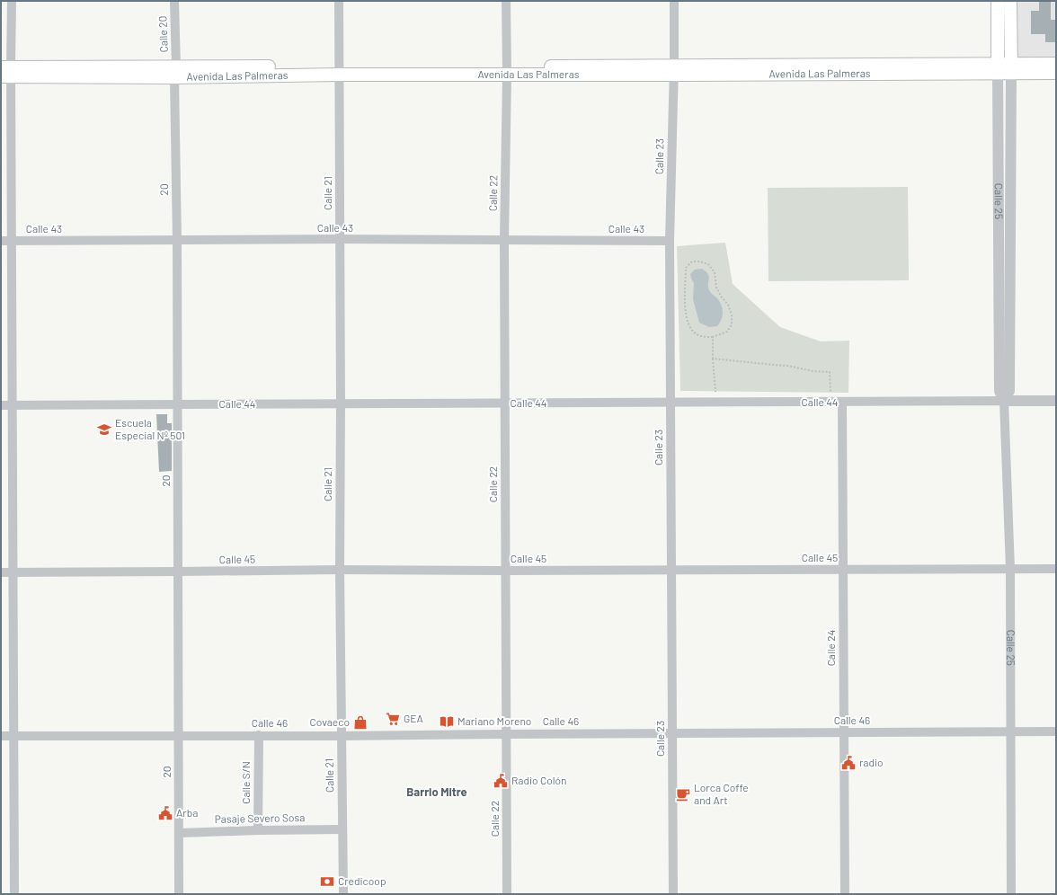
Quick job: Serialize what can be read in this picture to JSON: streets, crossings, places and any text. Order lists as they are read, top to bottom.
{
  "streets": {
    "main road": ["Avenida Las Palmeras", "Calle 25"],
    "street": [
      "Calle 20",
      "Calle 23",
      "20",
      "Calle 21",
      "Calle 22",
      "Calle 43",
      "Calle 44",
      "Calle 45",
      "Calle 24",
      "Calle 46",
      "Calle S/N",
      "Pasaje Severo Sosa"
    ]
  },
  "crossings": [
    ["Calle 20", "Avenida Las Palmeras"],
    ["Calle 20", "20"],
    ["Avenida Las Palmeras", "Calle 23"],
    ["Avenida Las Palmeras", "20"],
    ["Avenida Las Palmeras", "Calle 21"],
    ["Avenida Las Palmeras", "Calle 22"],
    ["Avenida Las Palmeras", "Calle 25"],
    ["Calle 23", "Calle 43"],
    ["Calle 23", "Calle 44"],
    ["Calle 23", "Calle 45"],
    ["Calle 23", "Calle 46"],
    ["20", "Calle 43"],
    ["20", "Calle 44"],
    ["20", "Calle 45"],
    ["20", "Calle 46"],
    ["20", "Pasaje Severo Sosa"],
    ["Calle 21", "Calle 43"],
    ["Calle 21", "Calle 44"],
    ["Calle 21", "Calle 45"],
    ["Calle 21", "Calle 46"],
    ["Calle 21", "Pasaje Severo Sosa"],
    ["Calle 22", "Calle 43"],
    ["Calle 22", "Calle 44"],
    ["Calle 22", "Calle 45"],
    ["Calle 22", "Calle 46"],
    ["Calle 25", "Calle 44"],
    ["Calle 25", "Calle 45"],
    ["Calle 25", "Calle 46"],
    ["Calle 44", "Calle 24"],
    ["Calle 45", "Calle 24"],
    ["Calle 24", "Calle 46"],
    ["Calle 46", "Calle S/N"],
    ["Calle S/N", "Pasaje Severo Sosa"]
  ],
  "districts": ["Barrio Mitre"],
  "places": {
    "school or university": ["Escuela Especial Nº 501"],
    "supermarket": ["GEA"],
    "library": ["Mariano Moreno"],
    "shop": ["Covaeco"],
    "public building": ["radio", "Radio Colón", "Arba"],
    "cafe": ["Lorca Coffe and Art"],
    "bank": ["Credicoop"]
  }
}
